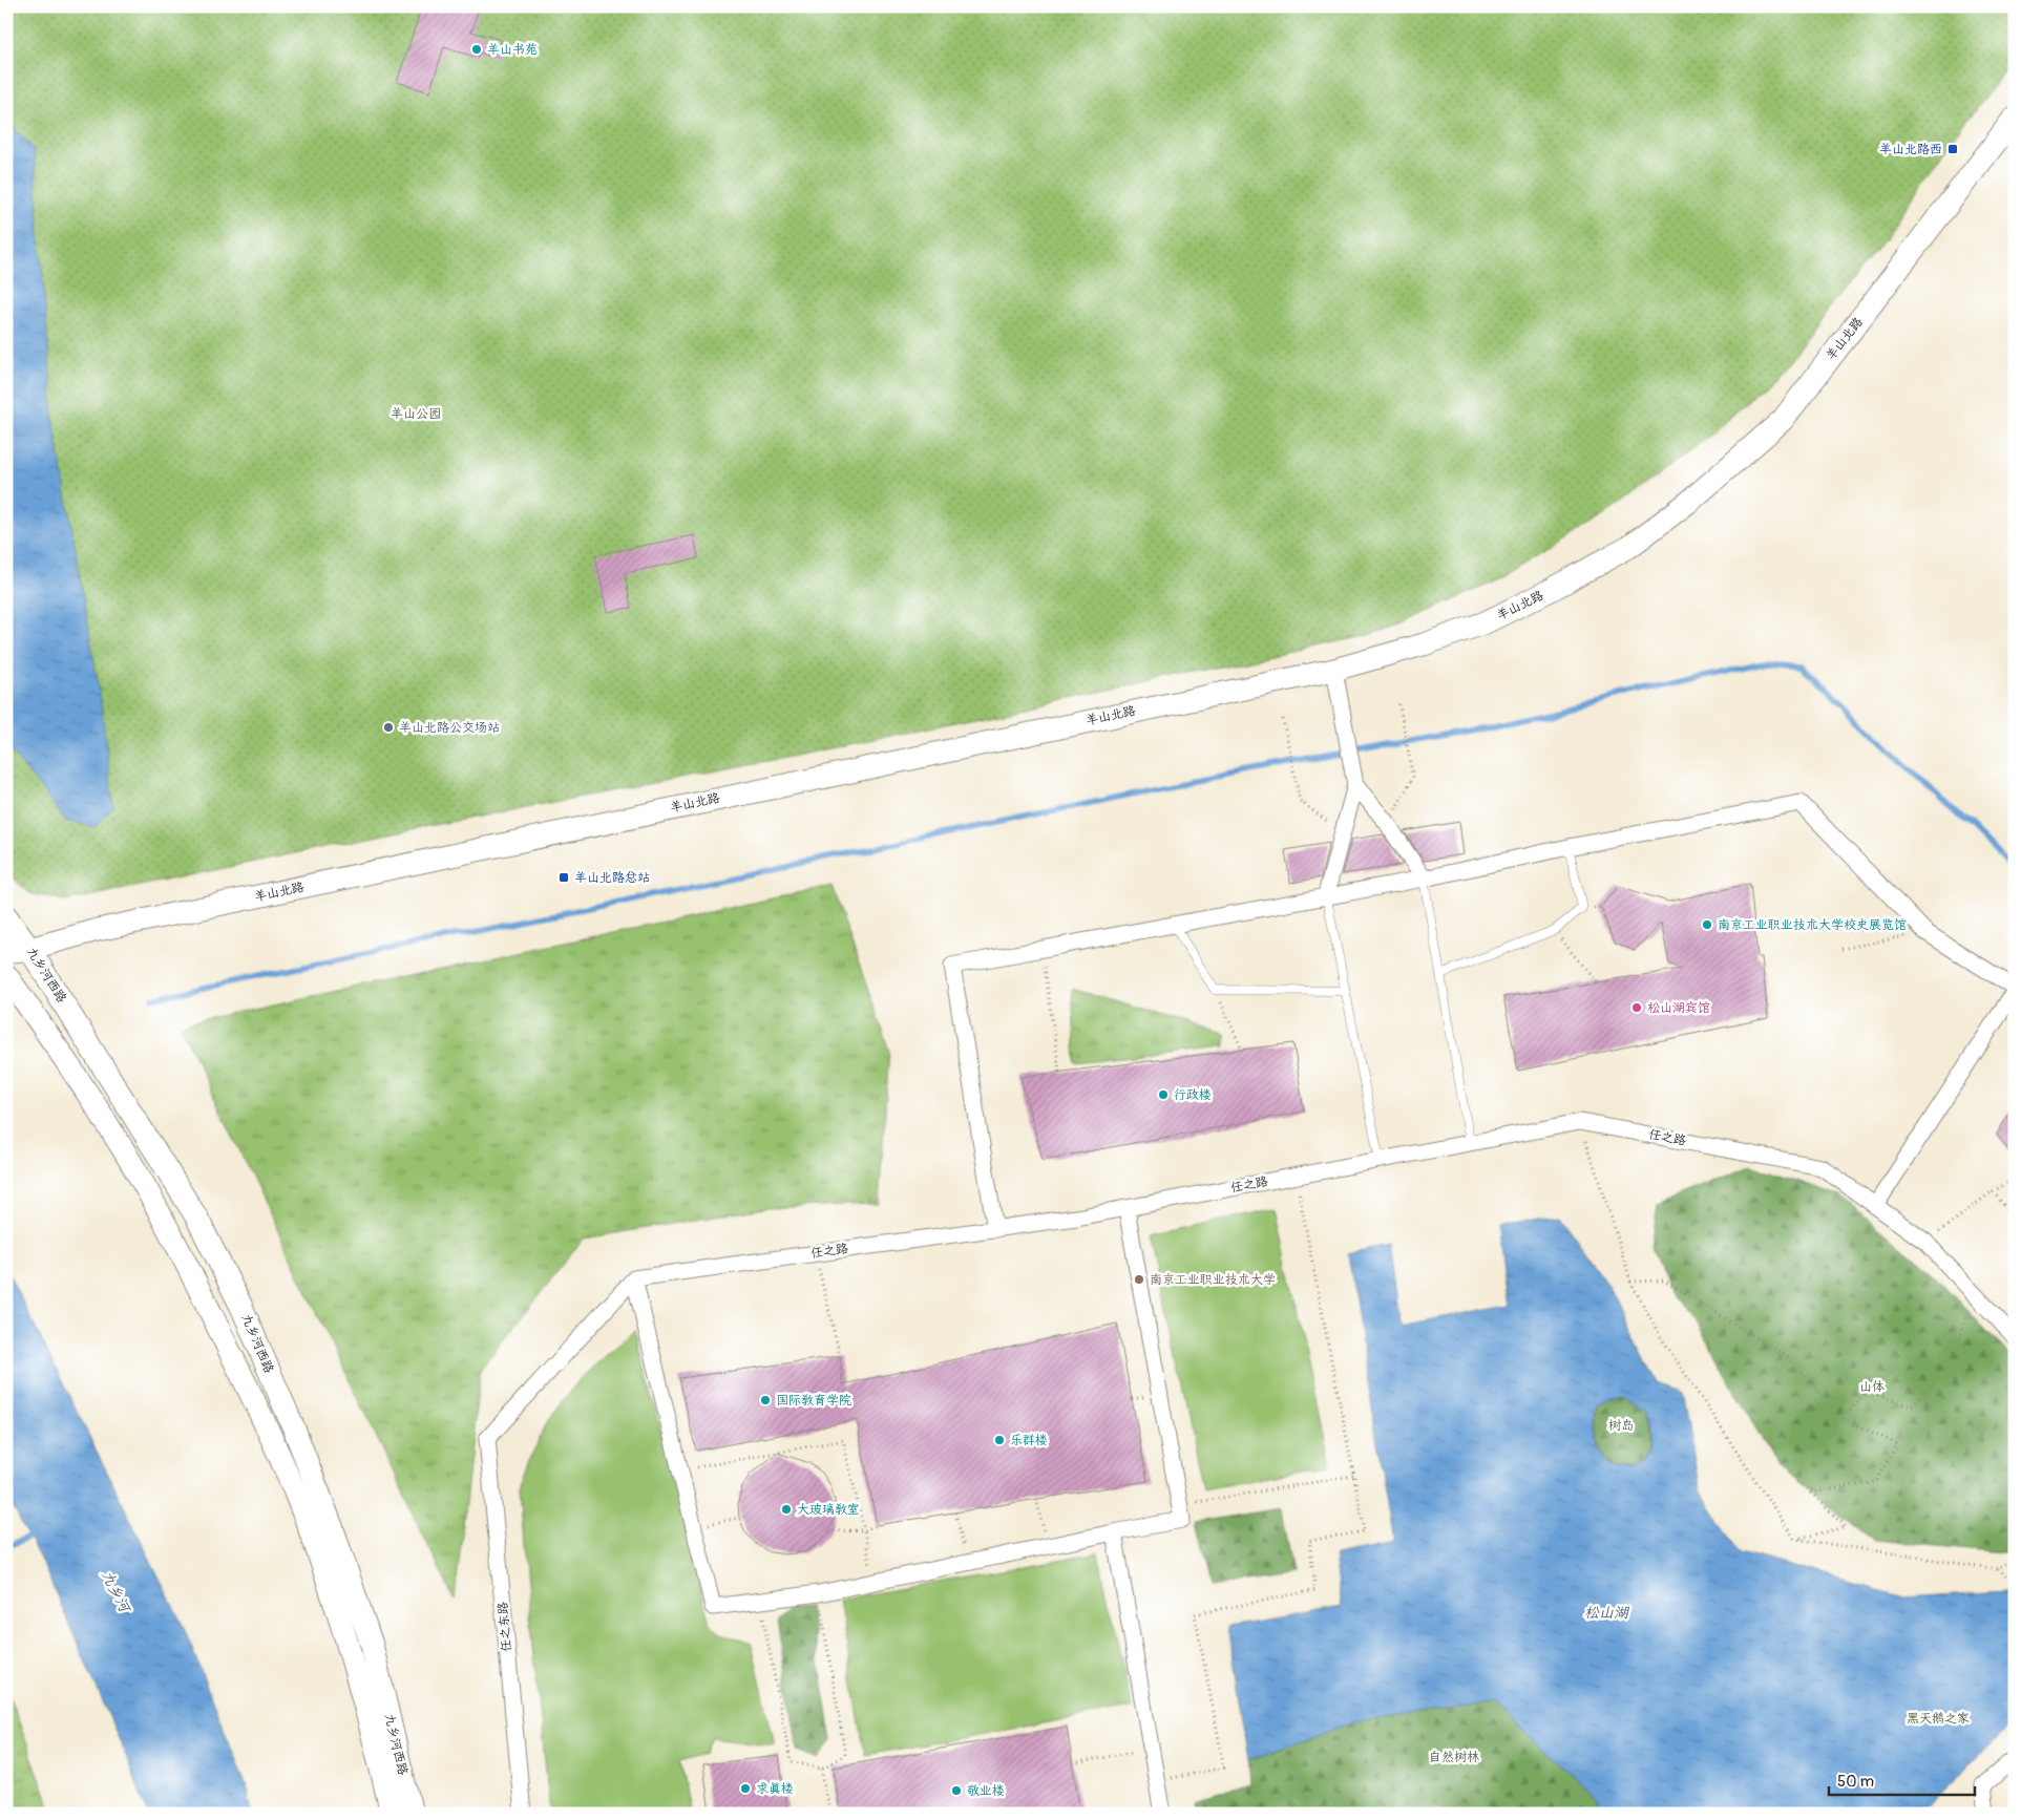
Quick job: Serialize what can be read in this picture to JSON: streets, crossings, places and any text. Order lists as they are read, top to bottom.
{
  "streets": {
    "street": [
      "羊山北路",
      "九乡河西路",
      "任之路",
      "任之东路"
    ]
  },
  "crossings": [
    ["羊山北路", "九乡河西路"],
    ["任之路", "任之东路"]
  ],
  "water": ["九乡河", "松山湖"],
  "parks": [
    "羊山公园",
    "山体",
    "树岛",
    "黑天鹅之家",
    "自然树林"
  ],
  "places": {
    "other": [
      "羊山书苑",
      "羊山北路公交场站",
      "南京工业职业技术大学校史展览馆",
      "松山湖宾馆",
      "行政楼",
      "南京工业职业技术大学",
      "国际教育学院",
      "乐群楼",
      "大玻璃教室",
      "求真楼",
      "敬业楼"
    ],
    "transit": ["羊山北路西", "羊山北路总站"]
  },
  "scale_bar": "50 m"
}
